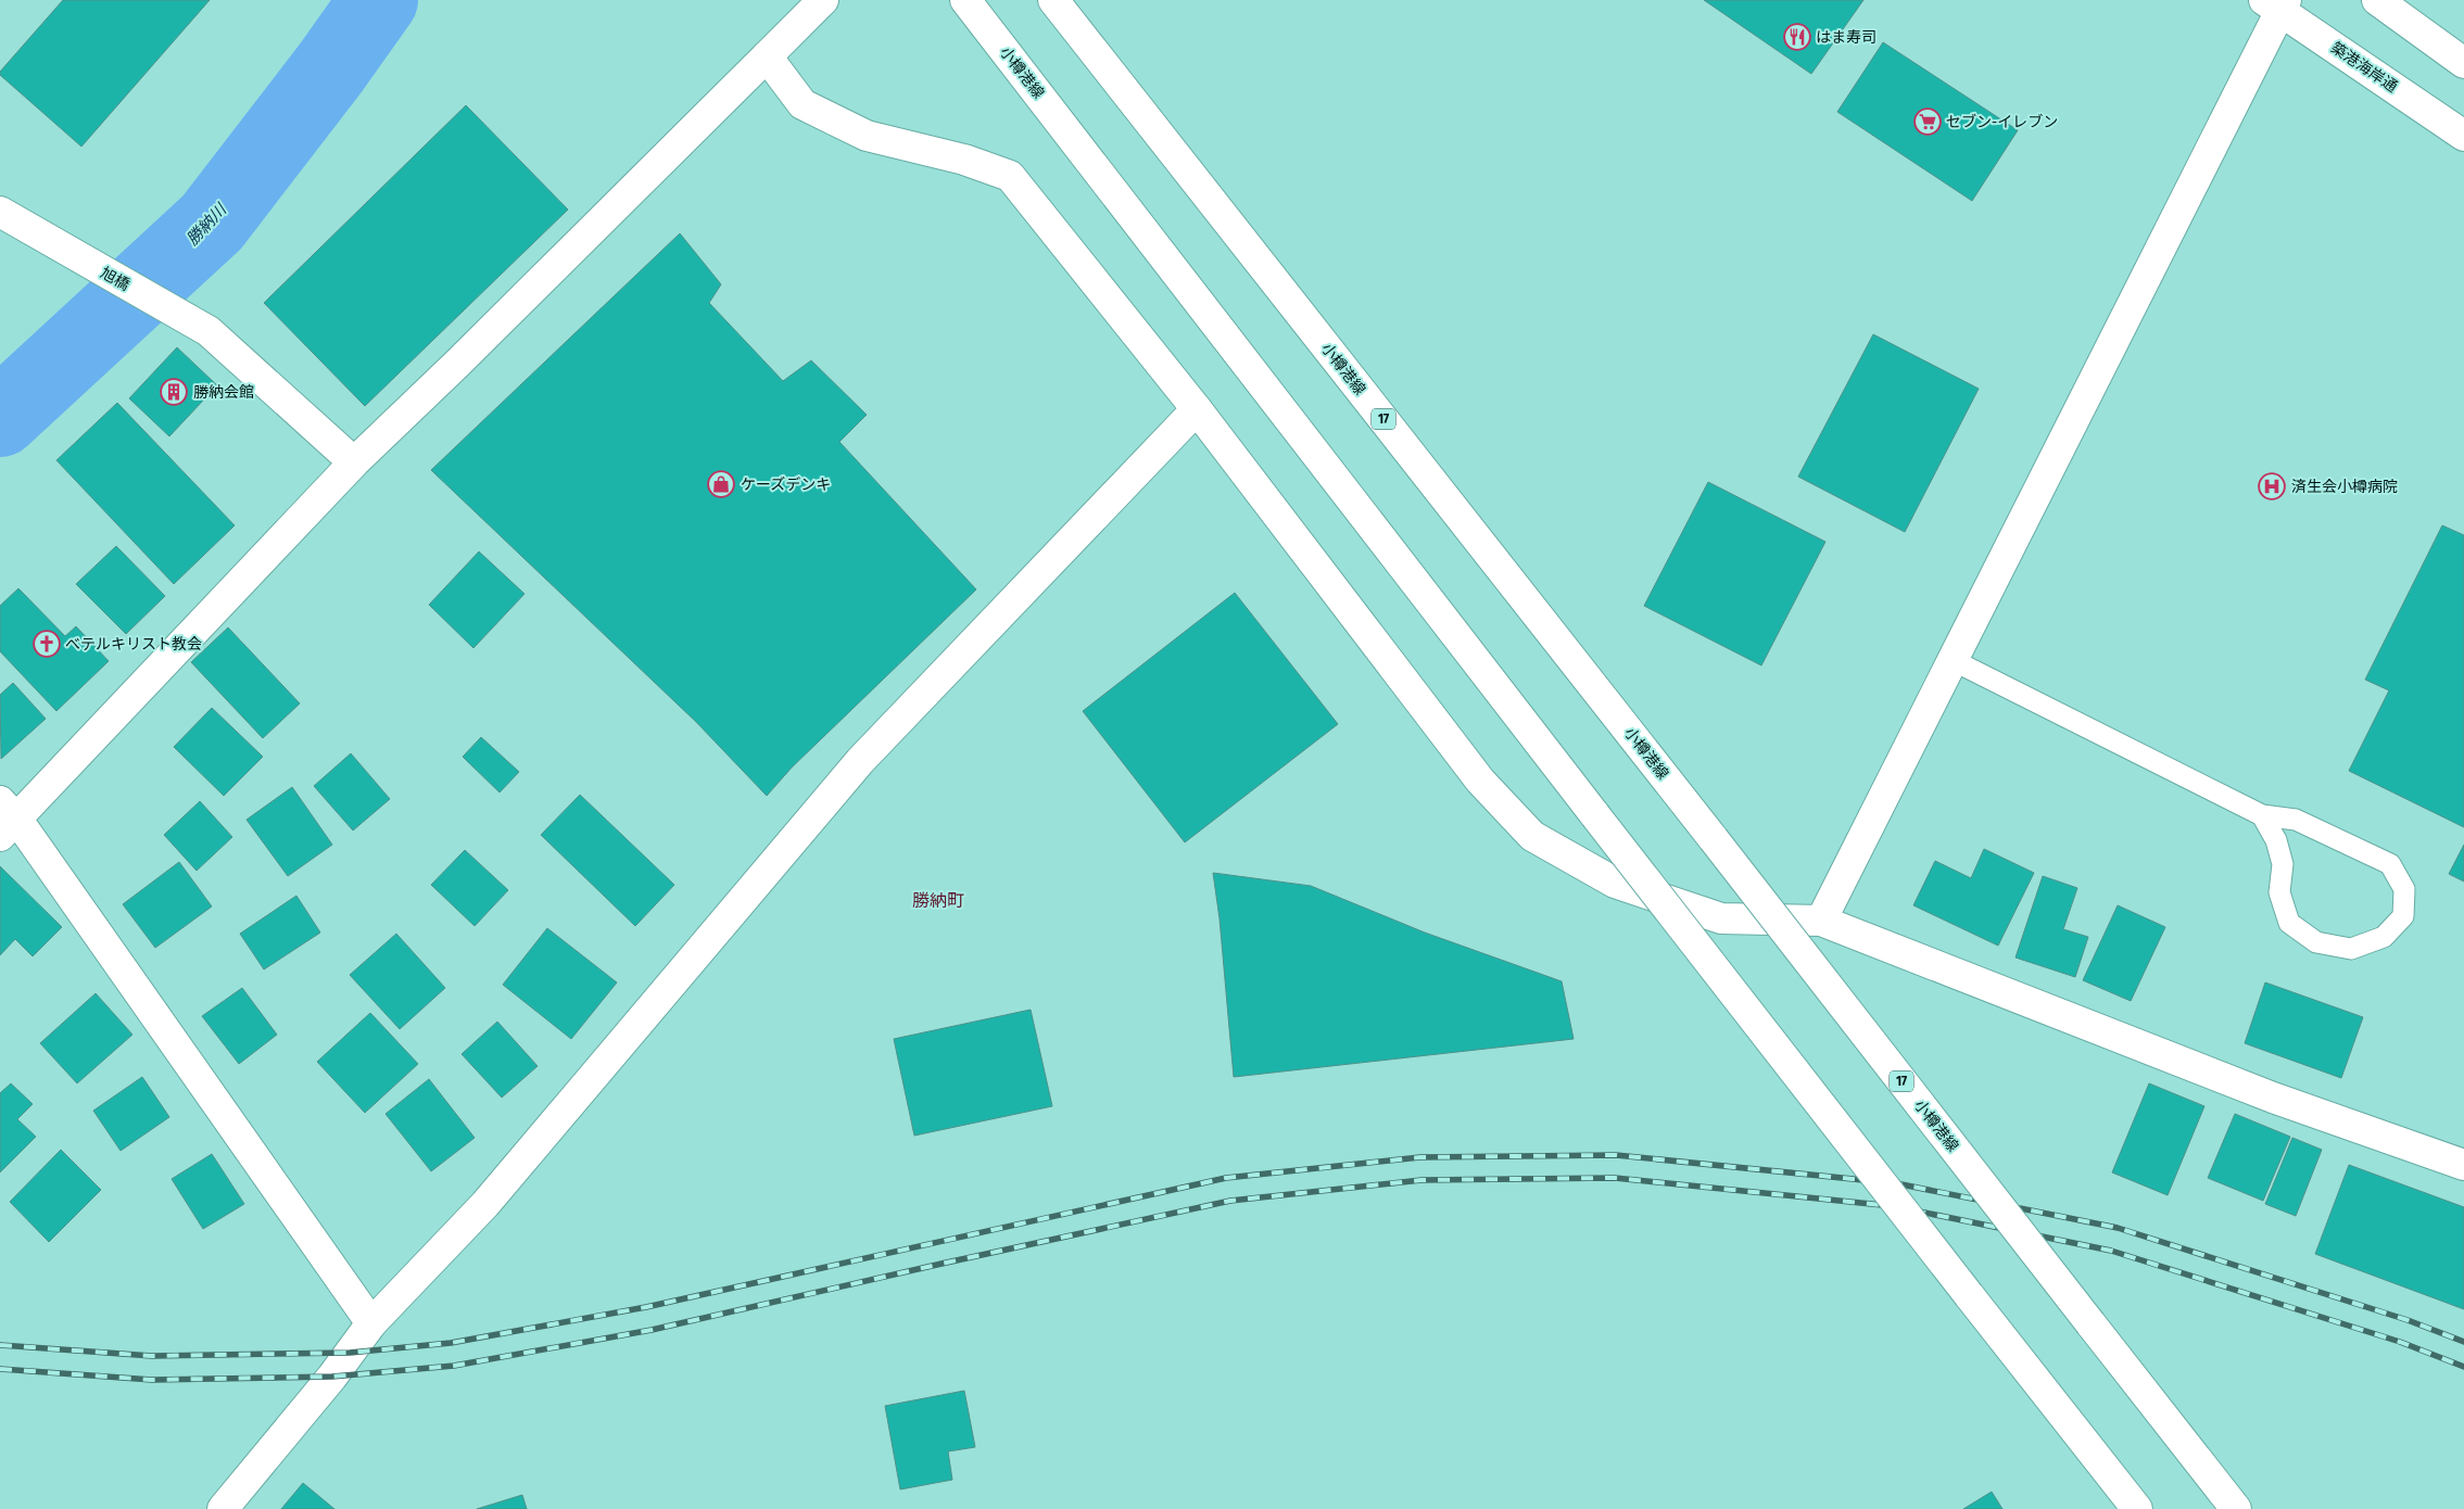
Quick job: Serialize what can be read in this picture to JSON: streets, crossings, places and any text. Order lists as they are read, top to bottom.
{
  "streets": {
    "street": [
      "築港海岸通",
      "小樽港線",
      "旭橋",
      "17"
    ]
  },
  "districts": ["勝納町"],
  "water": ["勝納川"],
  "places": {
    "restaurant": ["はま寿司"],
    "supermarket": ["セブン-イレブン"],
    "building": ["勝納会館"],
    "shop": ["ケーズデンキ"],
    "hospital": ["済生会小樽病院"],
    "church": ["べテルキリスト教会"]
  }
}
